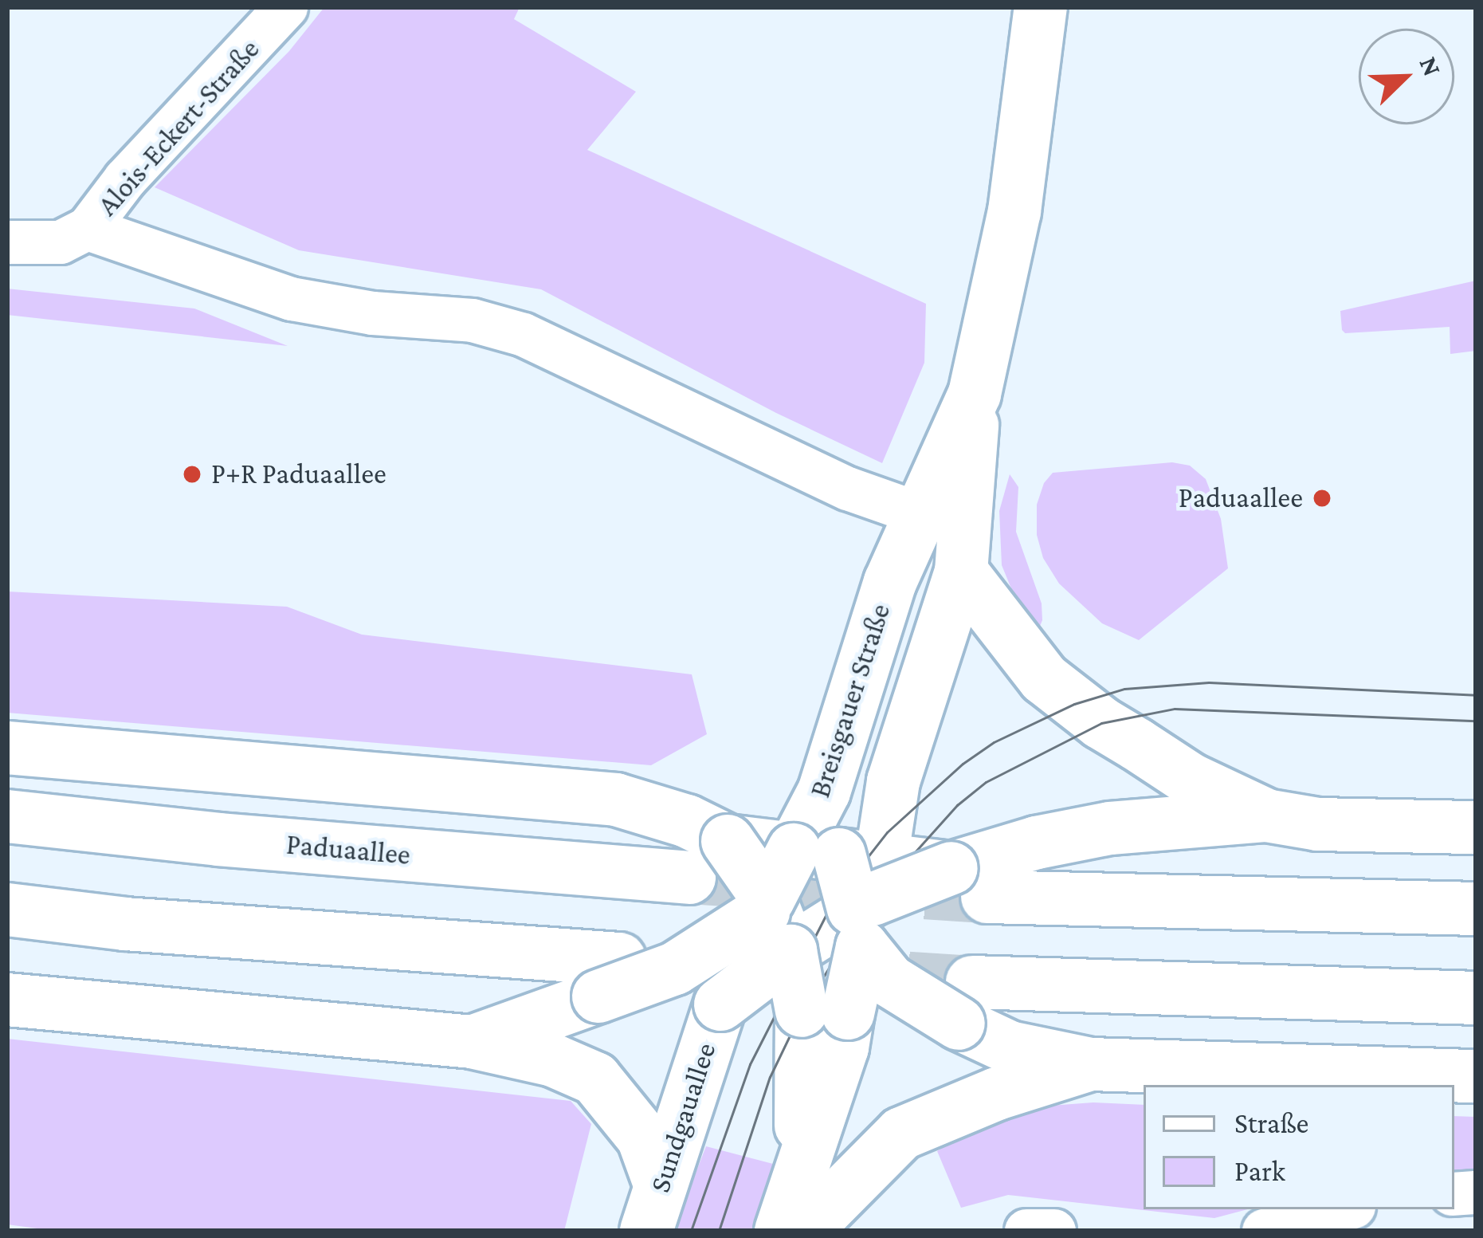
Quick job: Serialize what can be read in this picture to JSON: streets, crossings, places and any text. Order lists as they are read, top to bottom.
{
  "streets": {
    "main road": ["Breisgauer Straße", "Paduaallee", "Sundgauallee"],
    "street": ["Alois-Eckert-Straße"]
  },
  "crossings": [
    ["Breisgauer Straße", "Sundgauallee"]
  ],
  "places": ["P+R Paduaallee", "Paduaallee"],
  "legend": ["Straße", "Park"],
  "north": "top right"
}
